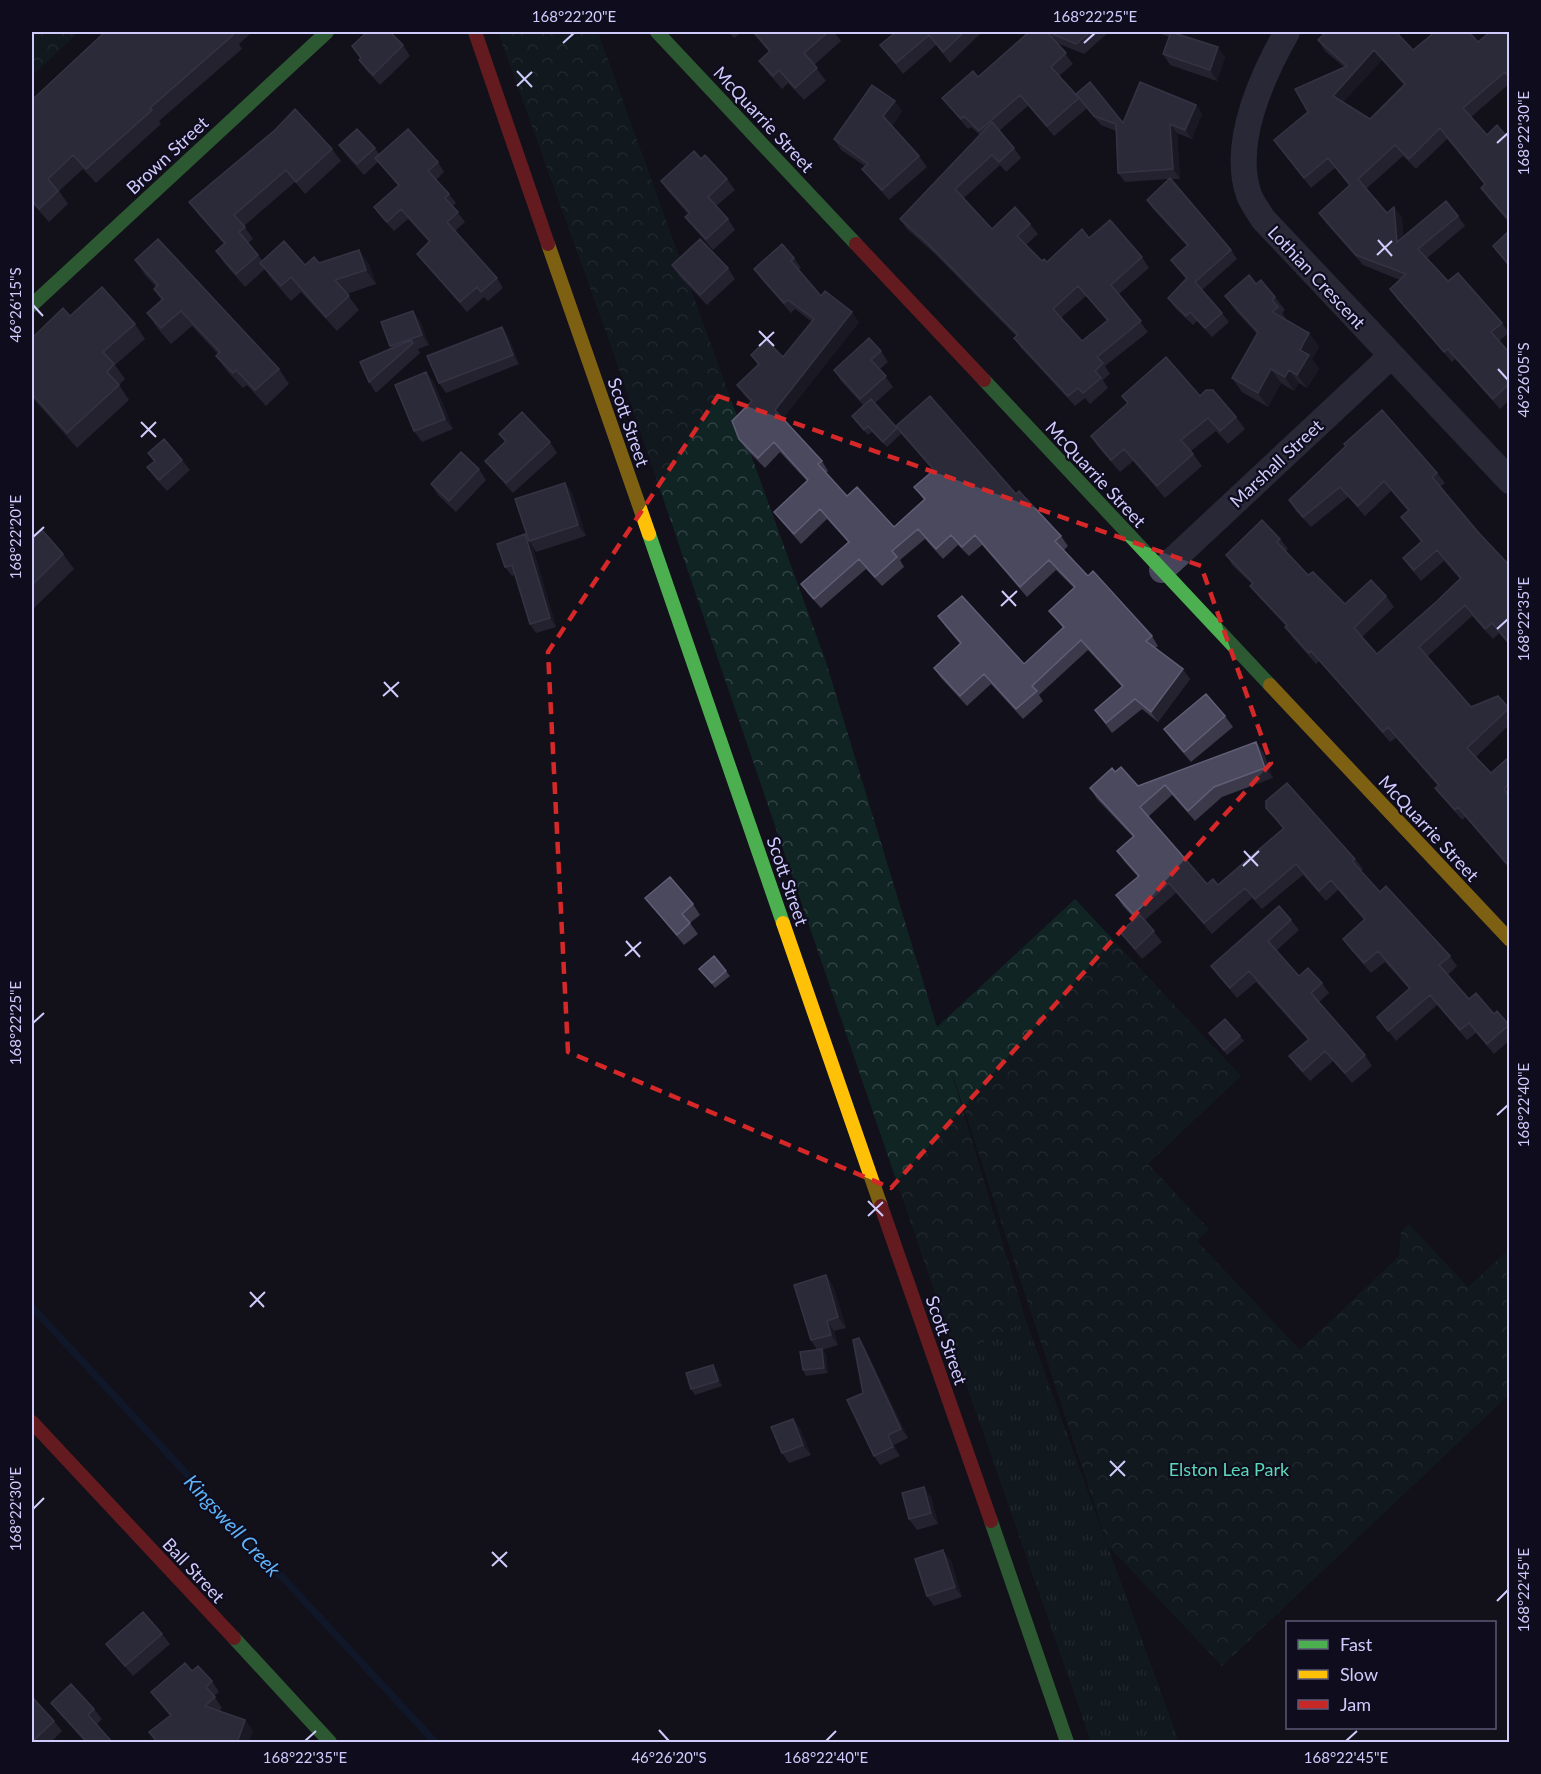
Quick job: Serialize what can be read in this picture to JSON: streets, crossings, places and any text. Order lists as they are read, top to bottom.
{
  "streets": {
    "street": [
      "McQuarrie Street",
      "Brown Street",
      "Lothian Crescent",
      "Scott Street",
      "Marshall Street",
      "Ball Street"
    ]
  },
  "crossings": [
    ["McQuarrie Street", "Marshall Street"],
    ["Lothian Crescent", "Marshall Street"]
  ],
  "water": ["Kingswell Creek"],
  "parks": ["Elston Lea Park"],
  "legend": ["Fast", "Slow", "Jam"],
  "coordinates": [
    "168°22'20\"E",
    "168°22'25\"E",
    "168°22'30\"E",
    "46°26'15\"S",
    "46°26'05\"S",
    "168°22'35\"E",
    "168°22'40\"E",
    "168°22'45\"E",
    "46°26'20\"S"
  ]
}
